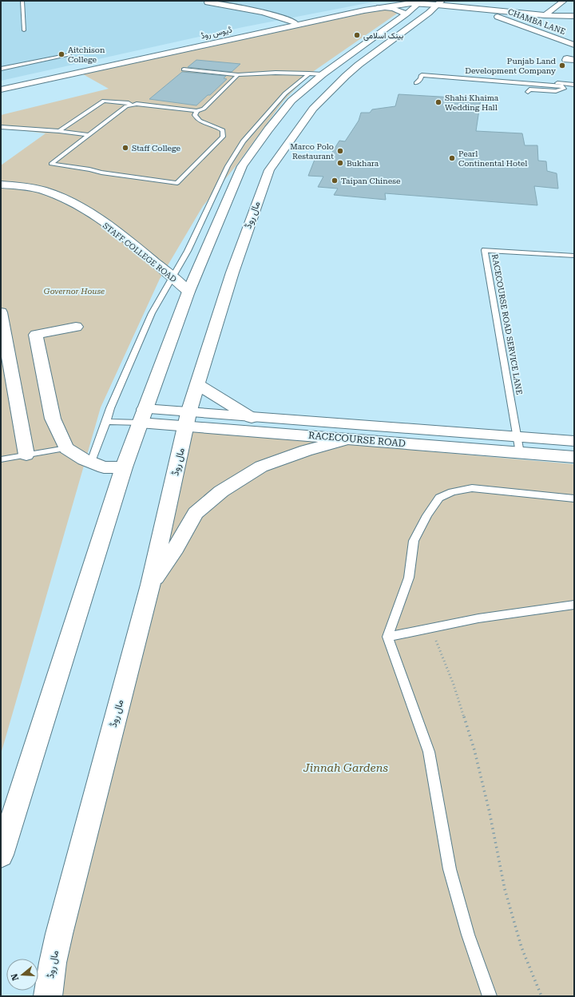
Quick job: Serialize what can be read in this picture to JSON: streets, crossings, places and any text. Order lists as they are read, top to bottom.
{
  "streets": {
    "main road": [
      "CHAMBA LANE",
      "ڈیوس روڈ",
      "مال روڈ",
      "STAFF COLLEGE ROAD",
      "RACECOURSE ROAD"
    ],
    "lane": ["RACECOURSE ROAD SERVICE LANE"]
  },
  "crossings": [
    ["ڈیوس روڈ", "مال روڈ"],
    ["مال روڈ", "RACECOURSE ROAD"],
    ["RACECOURSE ROAD SERVICE LANE", "RACECOURSE ROAD"]
  ],
  "parks": ["Governor House", "Jinnah Gardens"],
  "places": [
    "بینک اسلامی",
    "Aitchison College",
    "Punjab Land Development Company",
    "Shahi Khaima Wedding Hall",
    "Staff College",
    "Marco Polo Restaurant",
    "Pearl Continental Hotel",
    "Bukhara",
    "Taipan Chinese"
  ],
  "north": "left"
}
